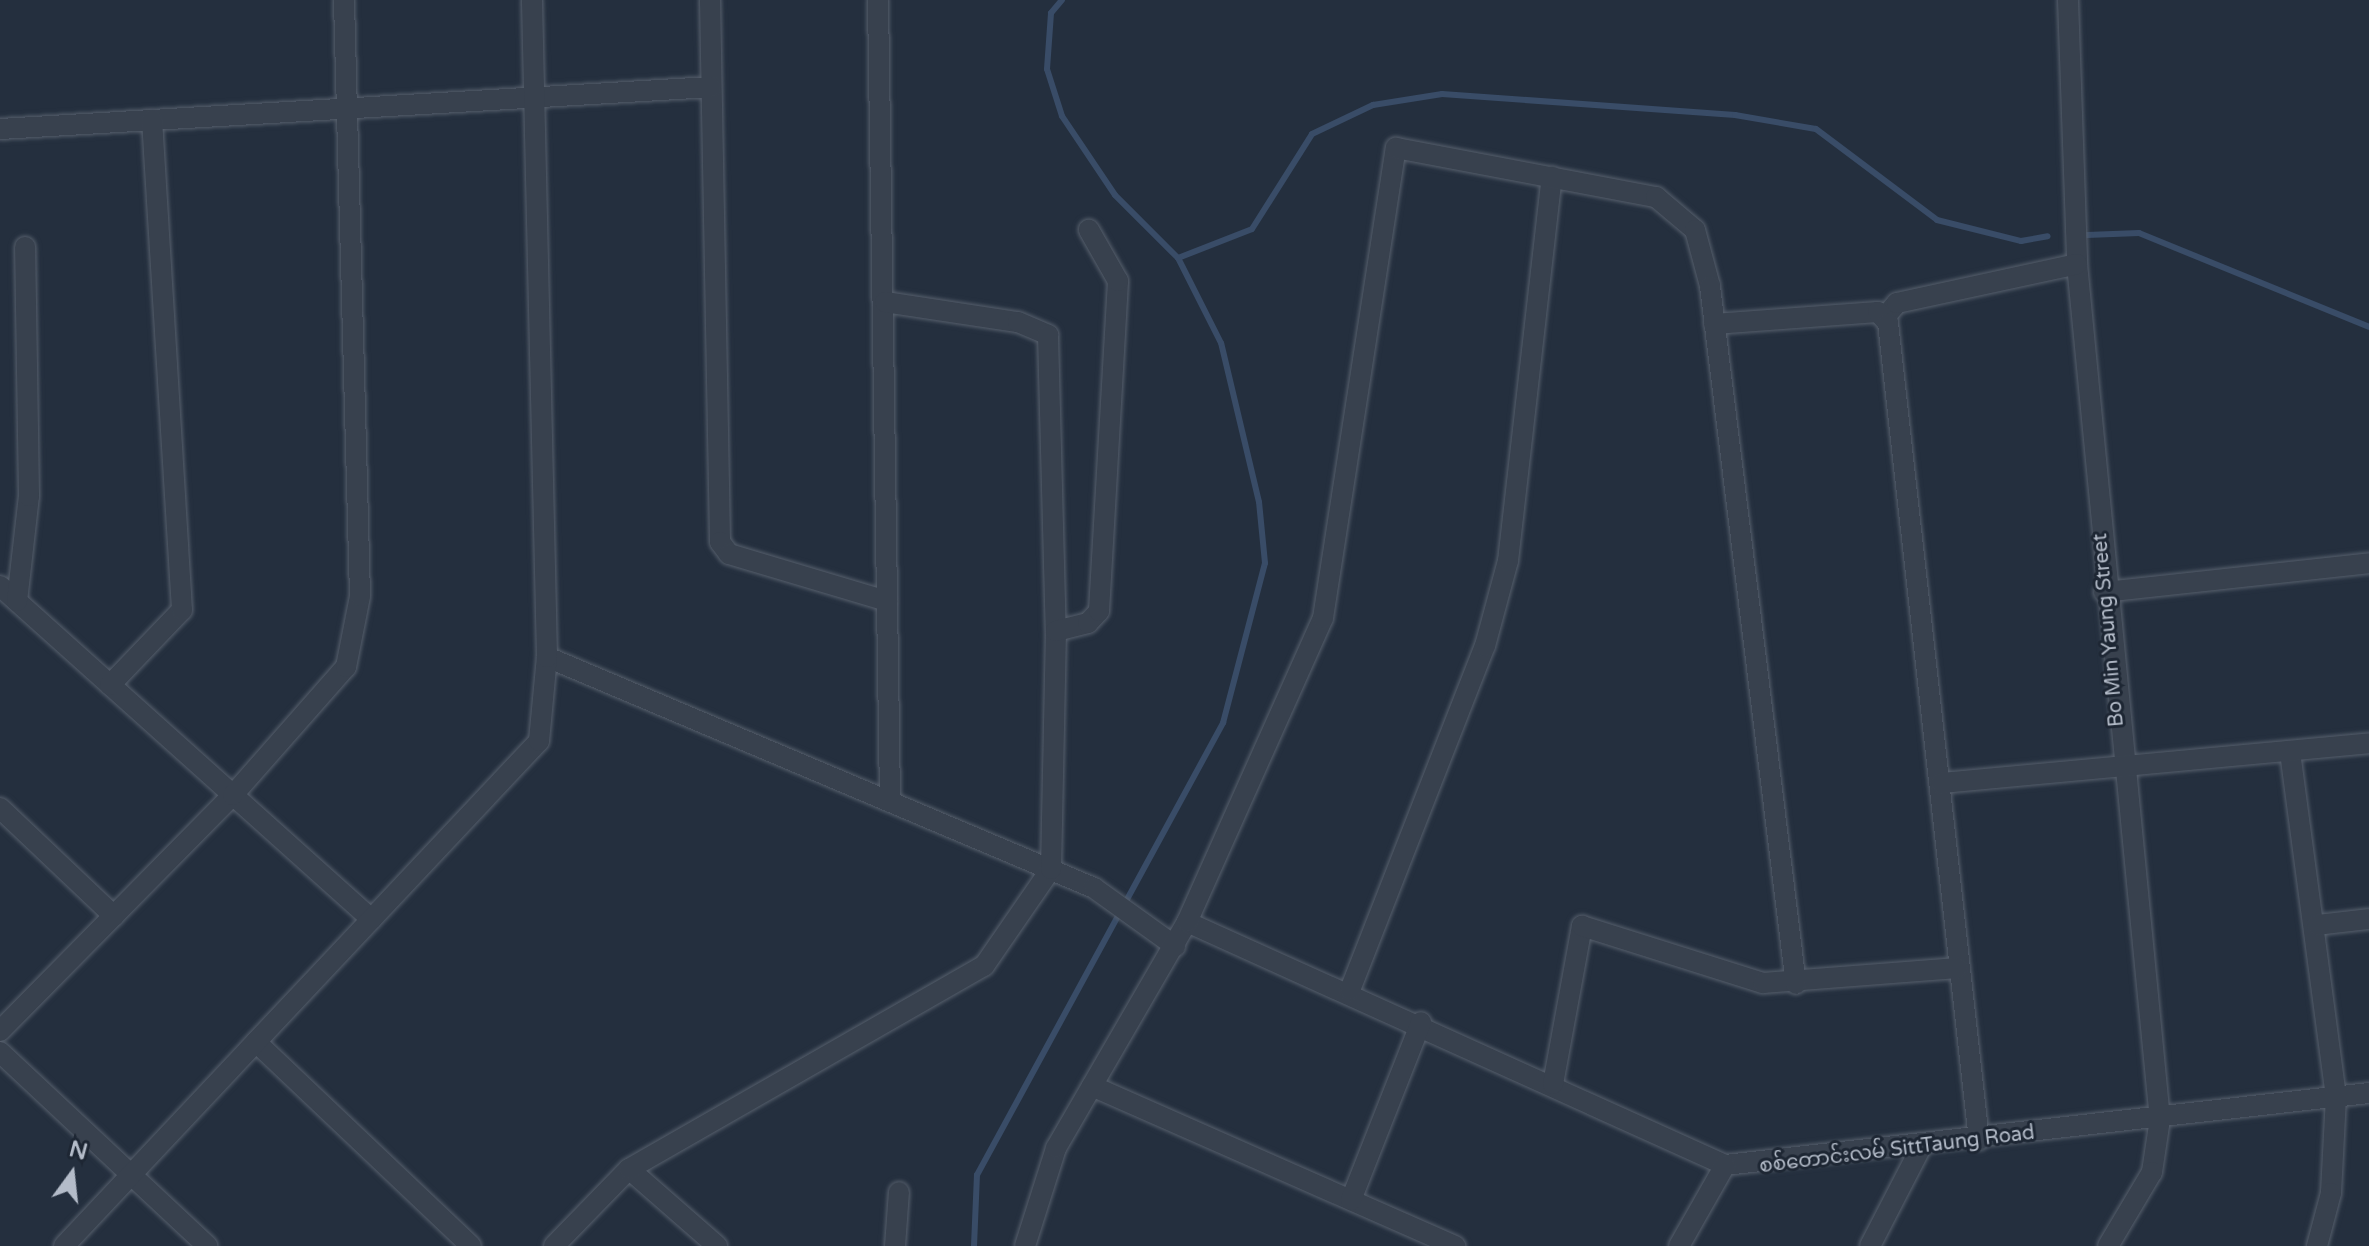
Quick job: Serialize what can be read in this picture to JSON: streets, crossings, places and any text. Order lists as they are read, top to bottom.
{
  "streets": {
    "street": ["Bo Min Yaung Street", "စစ်တောင်းလမ် SittTaung Road"]
  },
  "crossings": [
    ["Bo Min Yaung Street", "စစ်တောင်းလမ် SittTaung Road"]
  ],
  "north": "top"
}
